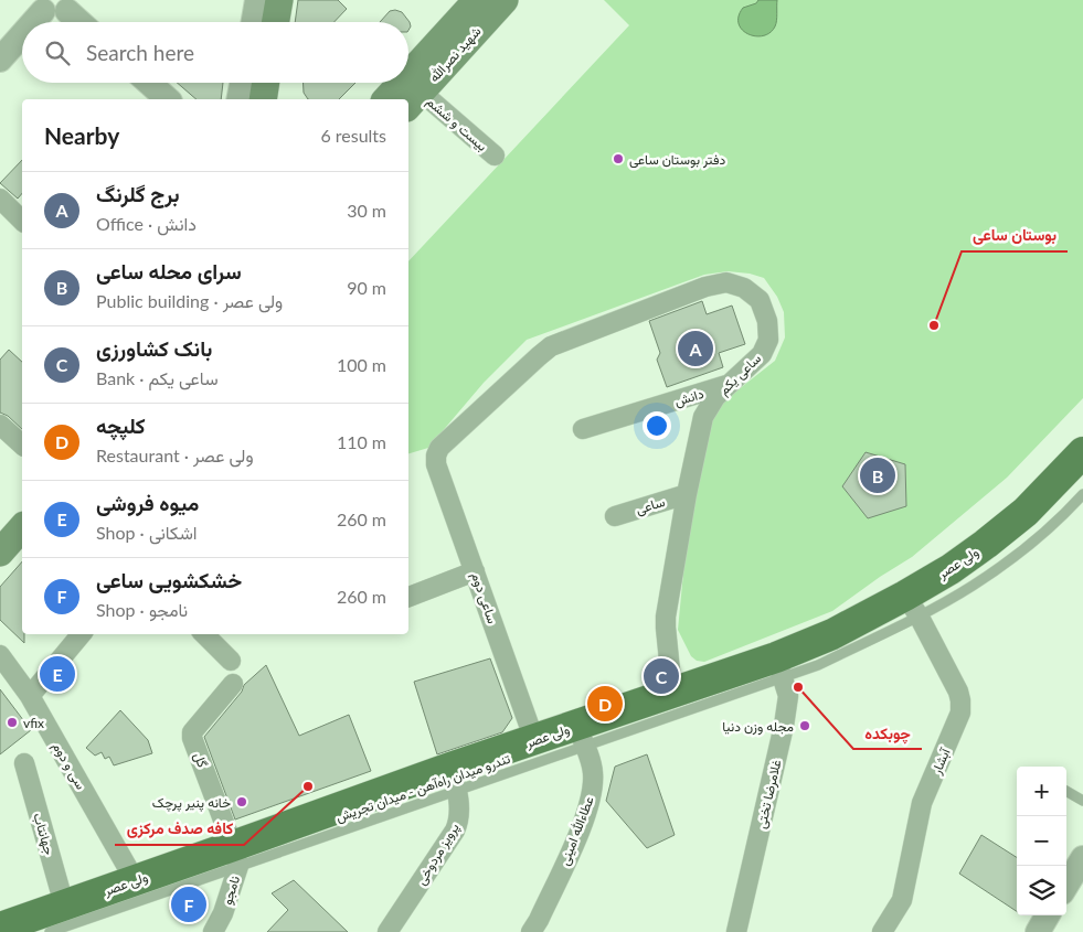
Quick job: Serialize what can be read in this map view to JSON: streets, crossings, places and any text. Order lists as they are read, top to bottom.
{
  "streets": {
    "main road": ["شهید نصرالله", "ولی عصر"],
    "street": [
      "بیست و ششم",
      "ساعی یکم",
      "دانش",
      "ساعی",
      "ساعی دوم",
      "گل",
      "آبشار",
      "سی و دوم",
      "غلامرضا تختی",
      "عطاءالله امینی",
      "جهانتاب",
      "پرویز مردوخی",
      "نامجو"
    ],
    "lane": ["تندرو میدان راه‌آهن - میدان تجریش"]
  },
  "crossings": [
    ["شهید نصرالله", "بیست و ششم"],
    ["ساعی یکم", "دانش"],
    ["ساعی یکم", "ساعی"],
    ["ساعی یکم", "ولی عصر"],
    ["ساعی یکم", "ساعی دوم"],
    ["ولی عصر", "ساعی دوم"],
    ["ولی عصر", "گل"],
    ["ولی عصر", "آبشار"],
    ["ولی عصر", "سی و دوم"],
    ["ولی عصر", "تندرو میدان راه‌آهن - میدان تجریش"],
    ["ولی عصر", "غلامرضا تختی"],
    ["ولی عصر", "عطاءالله امینی"],
    ["ولی عصر", "جهانتاب"],
    ["ولی عصر", "پرویز مردوخی"],
    ["ولی عصر", "نامجو"],
    ["گل", "نامجو"],
    ["تندرو میدان راه‌آهن - میدان تجریش", "غلامرضا تختی"],
    ["تندرو میدان راه‌آهن - میدان تجریش", "عطاءالله امینی"],
    ["تندرو میدان راه‌آهن - میدان تجریش", "پرویز مردوخی"]
  ],
  "places": [
    "دفتر بوستان ساعی",
    "بوستان ساعی",
    "چوبکده",
    "vfix",
    "مجله وزن دنیا",
    "کافه صدف مرکزی",
    "خانه پنیر پرچک"
  ],
  "page": {
    "search": "Search here",
    "heading": ["Nearby", "6 results"],
    "list": [
      {
        "mark": "A",
        "name": "برج گلرنگ",
        "note": "Office · دانش",
        "value": "30 m"
      },
      {
        "mark": "B",
        "name": "سرای محله ساعی",
        "note": "Public building · ولی عصر",
        "value": "90 m"
      },
      {
        "mark": "C",
        "name": "بانک کشاورزی",
        "note": "Bank · ساعی یکم",
        "value": "100 m"
      },
      {
        "mark": "D",
        "name": "کلپچه",
        "note": "Restaurant · ولی عصر",
        "value": "110 m"
      },
      {
        "mark": "E",
        "name": "میوه فروشی",
        "note": "Shop · اشکانی",
        "value": "260 m"
      },
      {
        "mark": "F",
        "name": "خشکشویی ساعی",
        "note": "Shop · نامجو",
        "value": "260 m"
      }
    ],
    "pins": [
      "A",
      "B",
      "E",
      "C",
      "D",
      "F"
    ],
    "map_buttons": ["+", "−"]
  }
}
